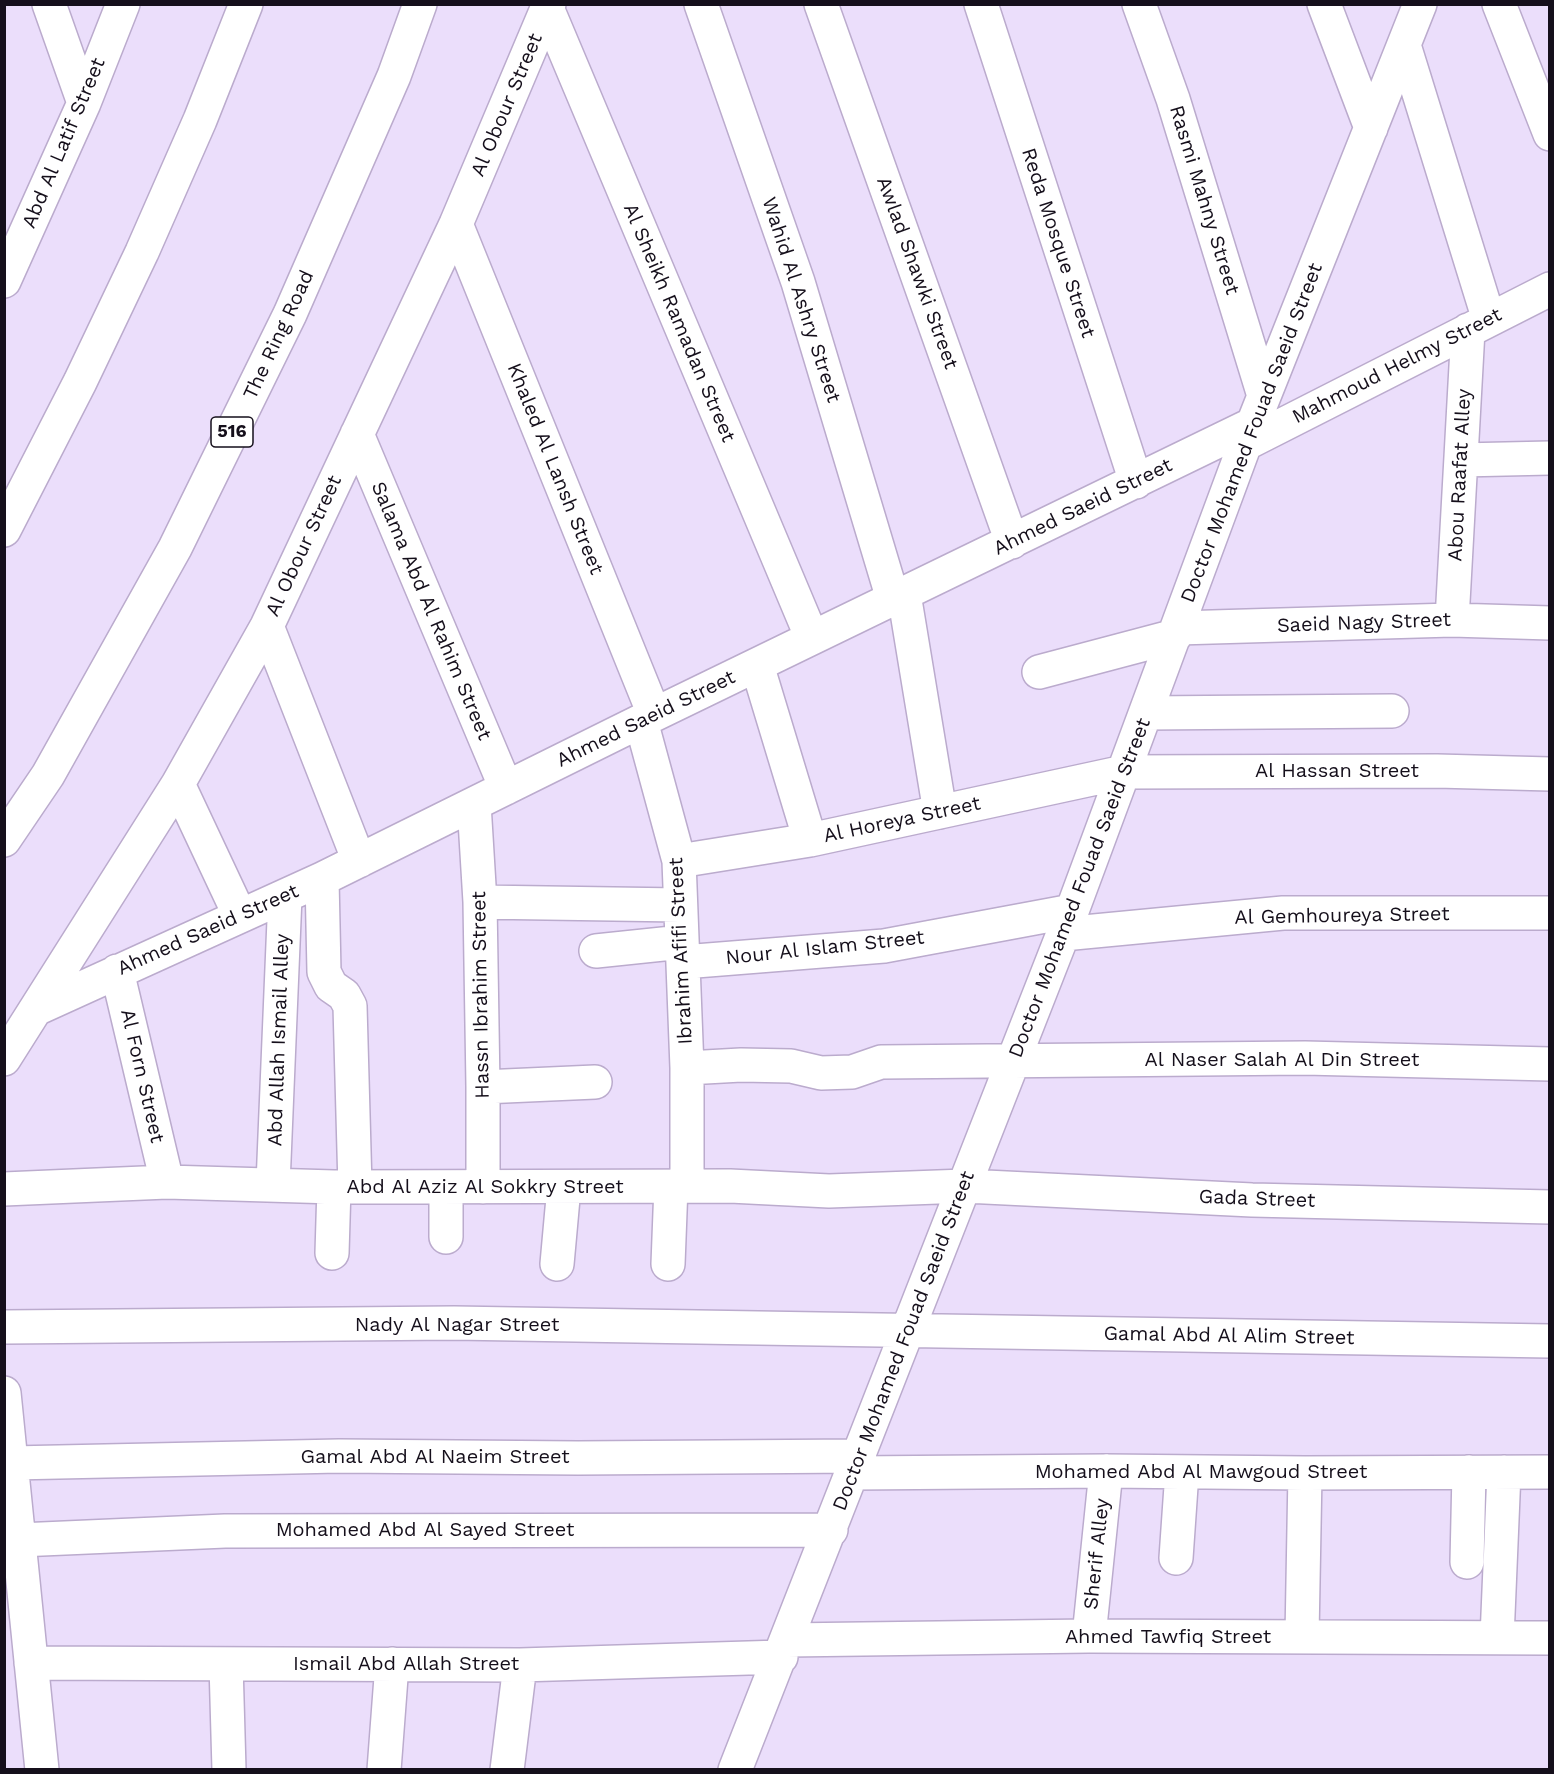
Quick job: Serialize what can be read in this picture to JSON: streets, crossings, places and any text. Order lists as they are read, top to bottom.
{
  "streets": {
    "main road": [
      "Al Obour Street",
      "Abd Al Latif Street",
      "Rasmi Mahny Street",
      "Reda Mosque Street",
      "Awlad Shawki Street",
      "Wahid Al Ashry Street",
      "Al Sheikh Ramadan Street",
      "The Ring Road",
      "Mahmoud Helmy Street",
      "516",
      "Doctor Mohamed Fouad Saeid Street",
      "Khaled Al Lansh Street",
      "Abou Raafat Alley",
      "Ahmed Saeid Street",
      "Salama Abd Al Rahim Street",
      "Saeid Nagy Street",
      "Al Hassan Street",
      "Al Horeya Street",
      "Al Gemhoureya Street",
      "Nour Al Islam Street",
      "Ibrahim Afifi Street",
      "Hassn Ibrahim Street",
      "Abd Allah Ismail Alley",
      "Al Naser Salah Al Din Street",
      "Al Forn Street",
      "Abd Al Aziz Al Sokkry Street",
      "Gada Street",
      "Nady Al Nagar Street",
      "Gamal Abd Al Alim Street",
      "Gamal Abd Al Naeim Street",
      "Mohamed Abd Al Mawgoud Street",
      "Mohamed Abd Al Sayed Street",
      "Sherif Alley",
      "Ahmed Tawfiq Street",
      "Ismail Abd Allah Street"
    ]
  },
  "crossings": [
    ["Al Obour Street", "Al Sheikh Ramadan Street"],
    ["Al Obour Street", "Khaled Al Lansh Street"],
    ["Al Obour Street", "Ahmed Saeid Street"],
    ["Al Obour Street", "Salama Abd Al Rahim Street"],
    ["Rasmi Mahny Street", "Mahmoud Helmy Street"],
    ["Rasmi Mahny Street", "Doctor Mohamed Fouad Saeid Street"],
    ["Rasmi Mahny Street", "Ahmed Saeid Street"],
    ["Reda Mosque Street", "Ahmed Saeid Street"],
    ["Awlad Shawki Street", "Ahmed Saeid Street"],
    ["Wahid Al Ashry Street", "Ahmed Saeid Street"],
    ["Wahid Al Ashry Street", "Al Horeya Street"],
    ["Al Sheikh Ramadan Street", "Ahmed Saeid Street"],
    ["Mahmoud Helmy Street", "Doctor Mohamed Fouad Saeid Street"],
    ["Mahmoud Helmy Street", "Abou Raafat Alley"],
    ["Mahmoud Helmy Street", "Ahmed Saeid Street"],
    ["Doctor Mohamed Fouad Saeid Street", "Ahmed Saeid Street"],
    ["Doctor Mohamed Fouad Saeid Street", "Saeid Nagy Street"],
    ["Doctor Mohamed Fouad Saeid Street", "Al Hassan Street"],
    ["Doctor Mohamed Fouad Saeid Street", "Al Horeya Street"],
    ["Doctor Mohamed Fouad Saeid Street", "Al Gemhoureya Street"],
    ["Doctor Mohamed Fouad Saeid Street", "Nour Al Islam Street"],
    ["Doctor Mohamed Fouad Saeid Street", "Al Naser Salah Al Din Street"],
    ["Doctor Mohamed Fouad Saeid Street", "Abd Al Aziz Al Sokkry Street"],
    ["Doctor Mohamed Fouad Saeid Street", "Gada Street"],
    ["Doctor Mohamed Fouad Saeid Street", "Nady Al Nagar Street"],
    ["Doctor Mohamed Fouad Saeid Street", "Gamal Abd Al Alim Street"],
    ["Doctor Mohamed Fouad Saeid Street", "Gamal Abd Al Naeim Street"],
    ["Doctor Mohamed Fouad Saeid Street", "Mohamed Abd Al Mawgoud Street"],
    ["Doctor Mohamed Fouad Saeid Street", "Mohamed Abd Al Sayed Street"],
    ["Doctor Mohamed Fouad Saeid Street", "Ahmed Tawfiq Street"],
    ["Doctor Mohamed Fouad Saeid Street", "Ismail Abd Allah Street"],
    ["Khaled Al Lansh Street", "Ahmed Saeid Street"],
    ["Khaled Al Lansh Street", "Ibrahim Afifi Street"],
    ["Abou Raafat Alley", "Saeid Nagy Street"],
    ["Ahmed Saeid Street", "Salama Abd Al Rahim Street"],
    ["Ahmed Saeid Street", "Ibrahim Afifi Street"],
    ["Ahmed Saeid Street", "Hassn Ibrahim Street"],
    ["Ahmed Saeid Street", "Abd Allah Ismail Alley"],
    ["Ahmed Saeid Street", "Al Forn Street"],
    ["Al Hassan Street", "Al Horeya Street"],
    ["Al Horeya Street", "Ibrahim Afifi Street"],
    ["Al Gemhoureya Street", "Nour Al Islam Street"],
    ["Nour Al Islam Street", "Ibrahim Afifi Street"],
    ["Ibrahim Afifi Street", "Al Naser Salah Al Din Street"],
    ["Ibrahim Afifi Street", "Abd Al Aziz Al Sokkry Street"],
    ["Hassn Ibrahim Street", "Abd Al Aziz Al Sokkry Street"],
    ["Abd Allah Ismail Alley", "Abd Al Aziz Al Sokkry Street"],
    ["Al Forn Street", "Abd Al Aziz Al Sokkry Street"],
    ["Abd Al Aziz Al Sokkry Street", "Gada Street"],
    ["Nady Al Nagar Street", "Gamal Abd Al Alim Street"],
    ["Gamal Abd Al Naeim Street", "Mohamed Abd Al Mawgoud Street"],
    ["Mohamed Abd Al Mawgoud Street", "Sherif Alley"],
    ["Sherif Alley", "Ahmed Tawfiq Street"],
    ["Ahmed Tawfiq Street", "Ismail Abd Allah Street"]
  ]
}
